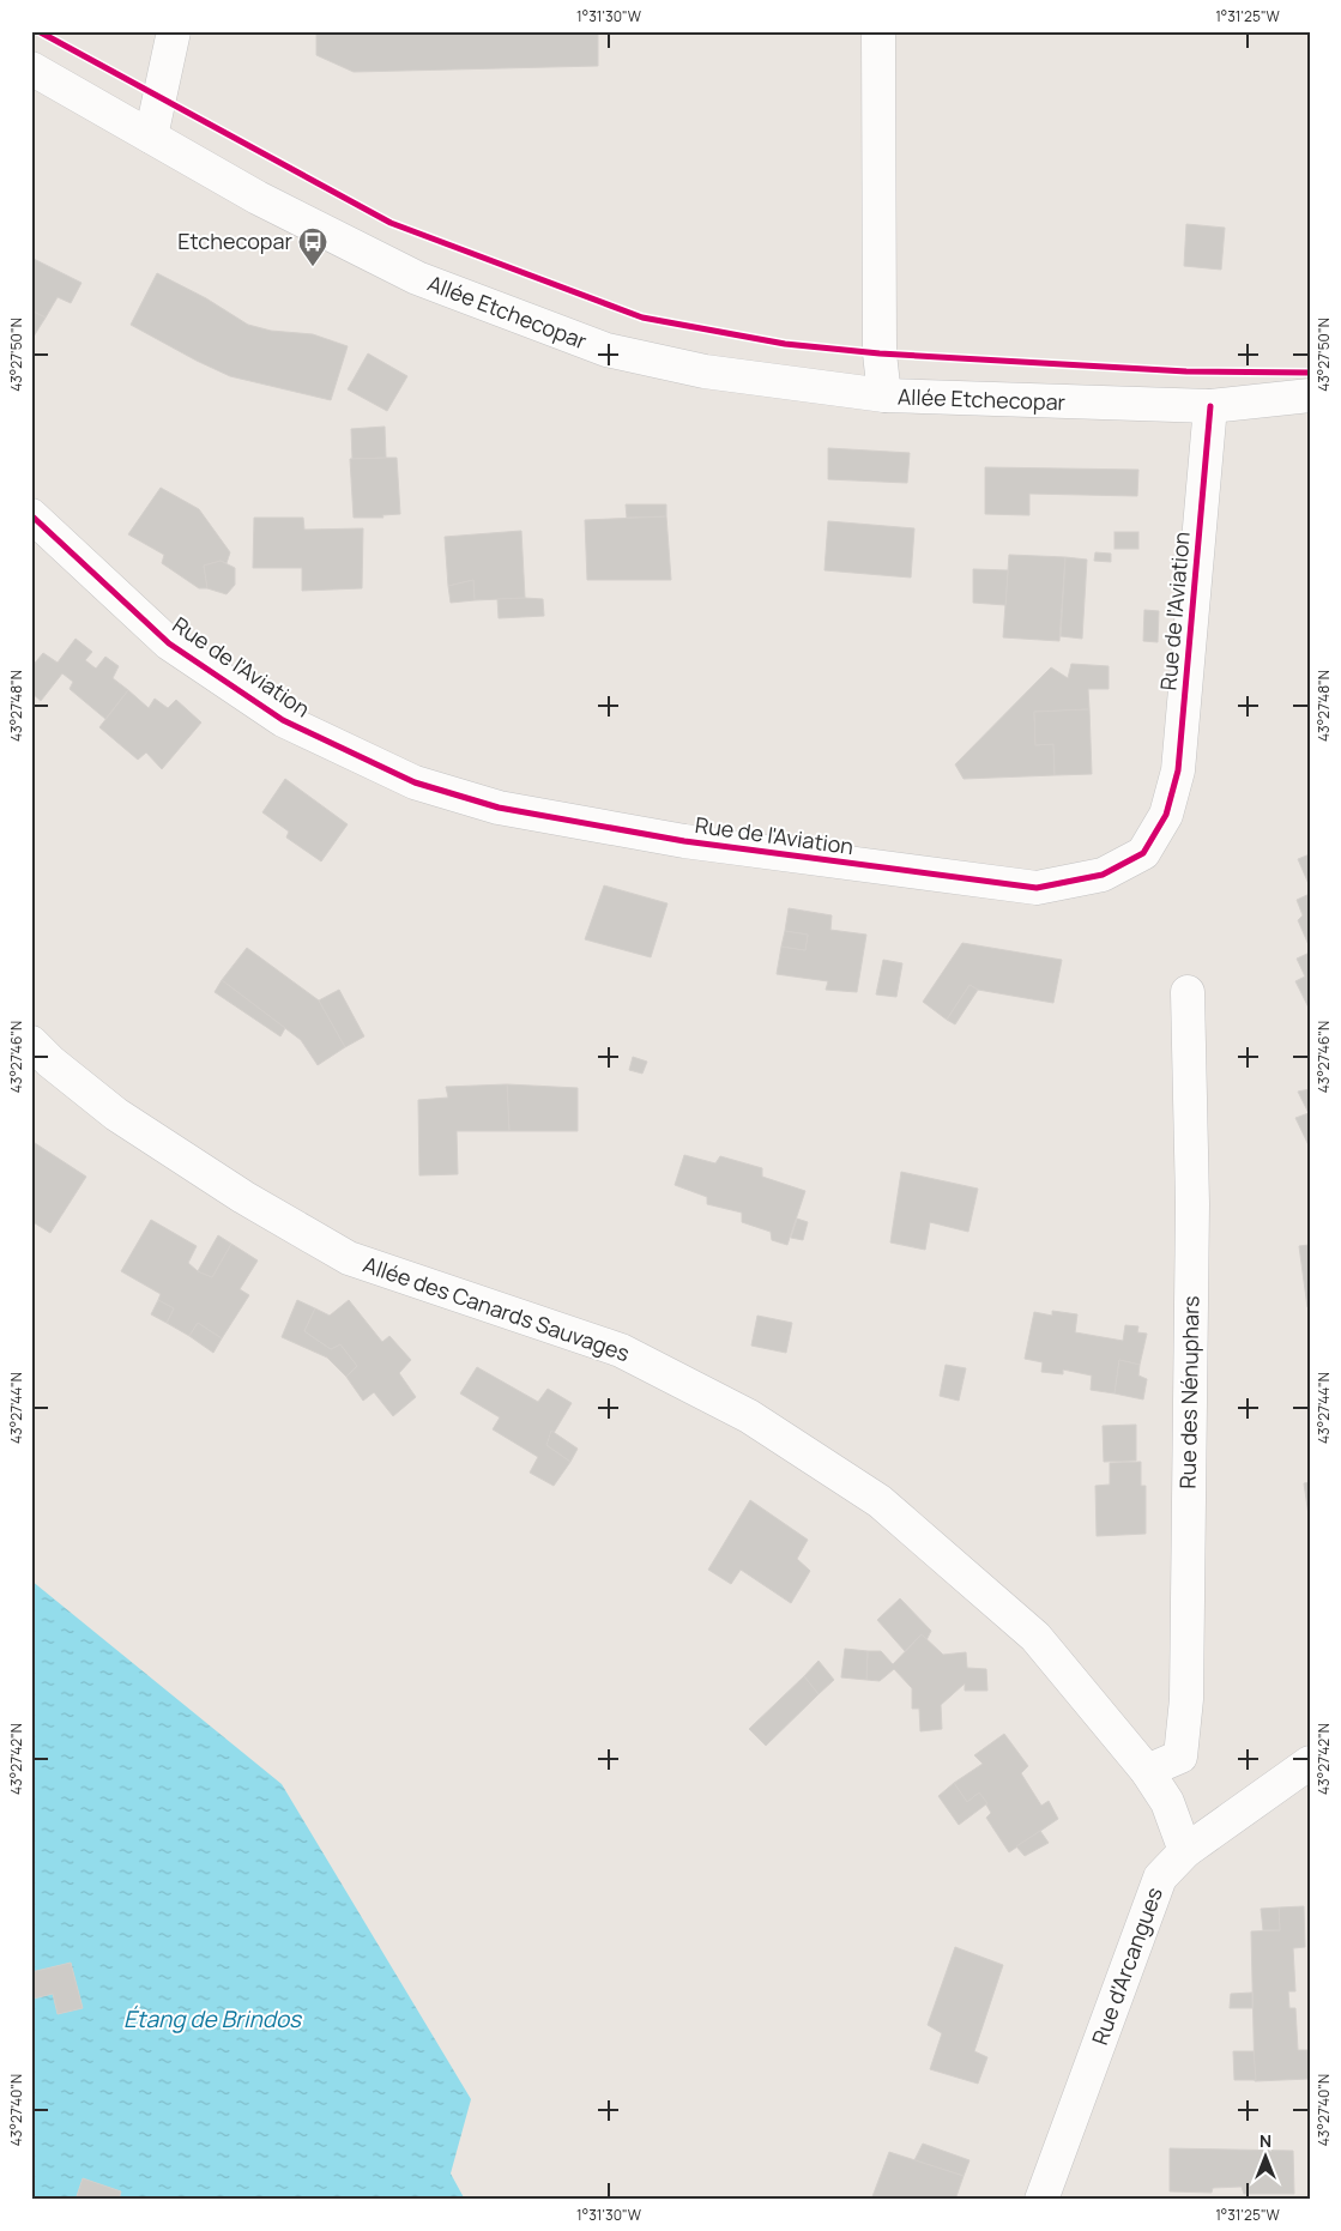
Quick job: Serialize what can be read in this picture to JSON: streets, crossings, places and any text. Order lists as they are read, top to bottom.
{
  "streets": {
    "street": [
      "Allée Etchecopar",
      "Rue de l'Aviation",
      "Allée des Canards Sauvages",
      "Rue des Nénuphars",
      "Rue d'Arcangues"
    ]
  },
  "crossings": [
    ["Allée Etchecopar", "Rue de l'Aviation"],
    ["Allée des Canards Sauvages", "Rue des Nénuphars"],
    ["Allée des Canards Sauvages", "Rue d'Arcangues"]
  ],
  "water": ["Étang de Brindos"],
  "places": {
    "bus stop": ["Etchecopar"]
  },
  "north": "top",
  "coordinates": [
    "1°31'30\"W",
    "1°31'25\"W",
    "43°27'50\"N",
    "43°27'48\"N",
    "43°27'46\"N",
    "43°27'44\"N",
    "43°27'42\"N",
    "43°27'40\"N"
  ]
}
